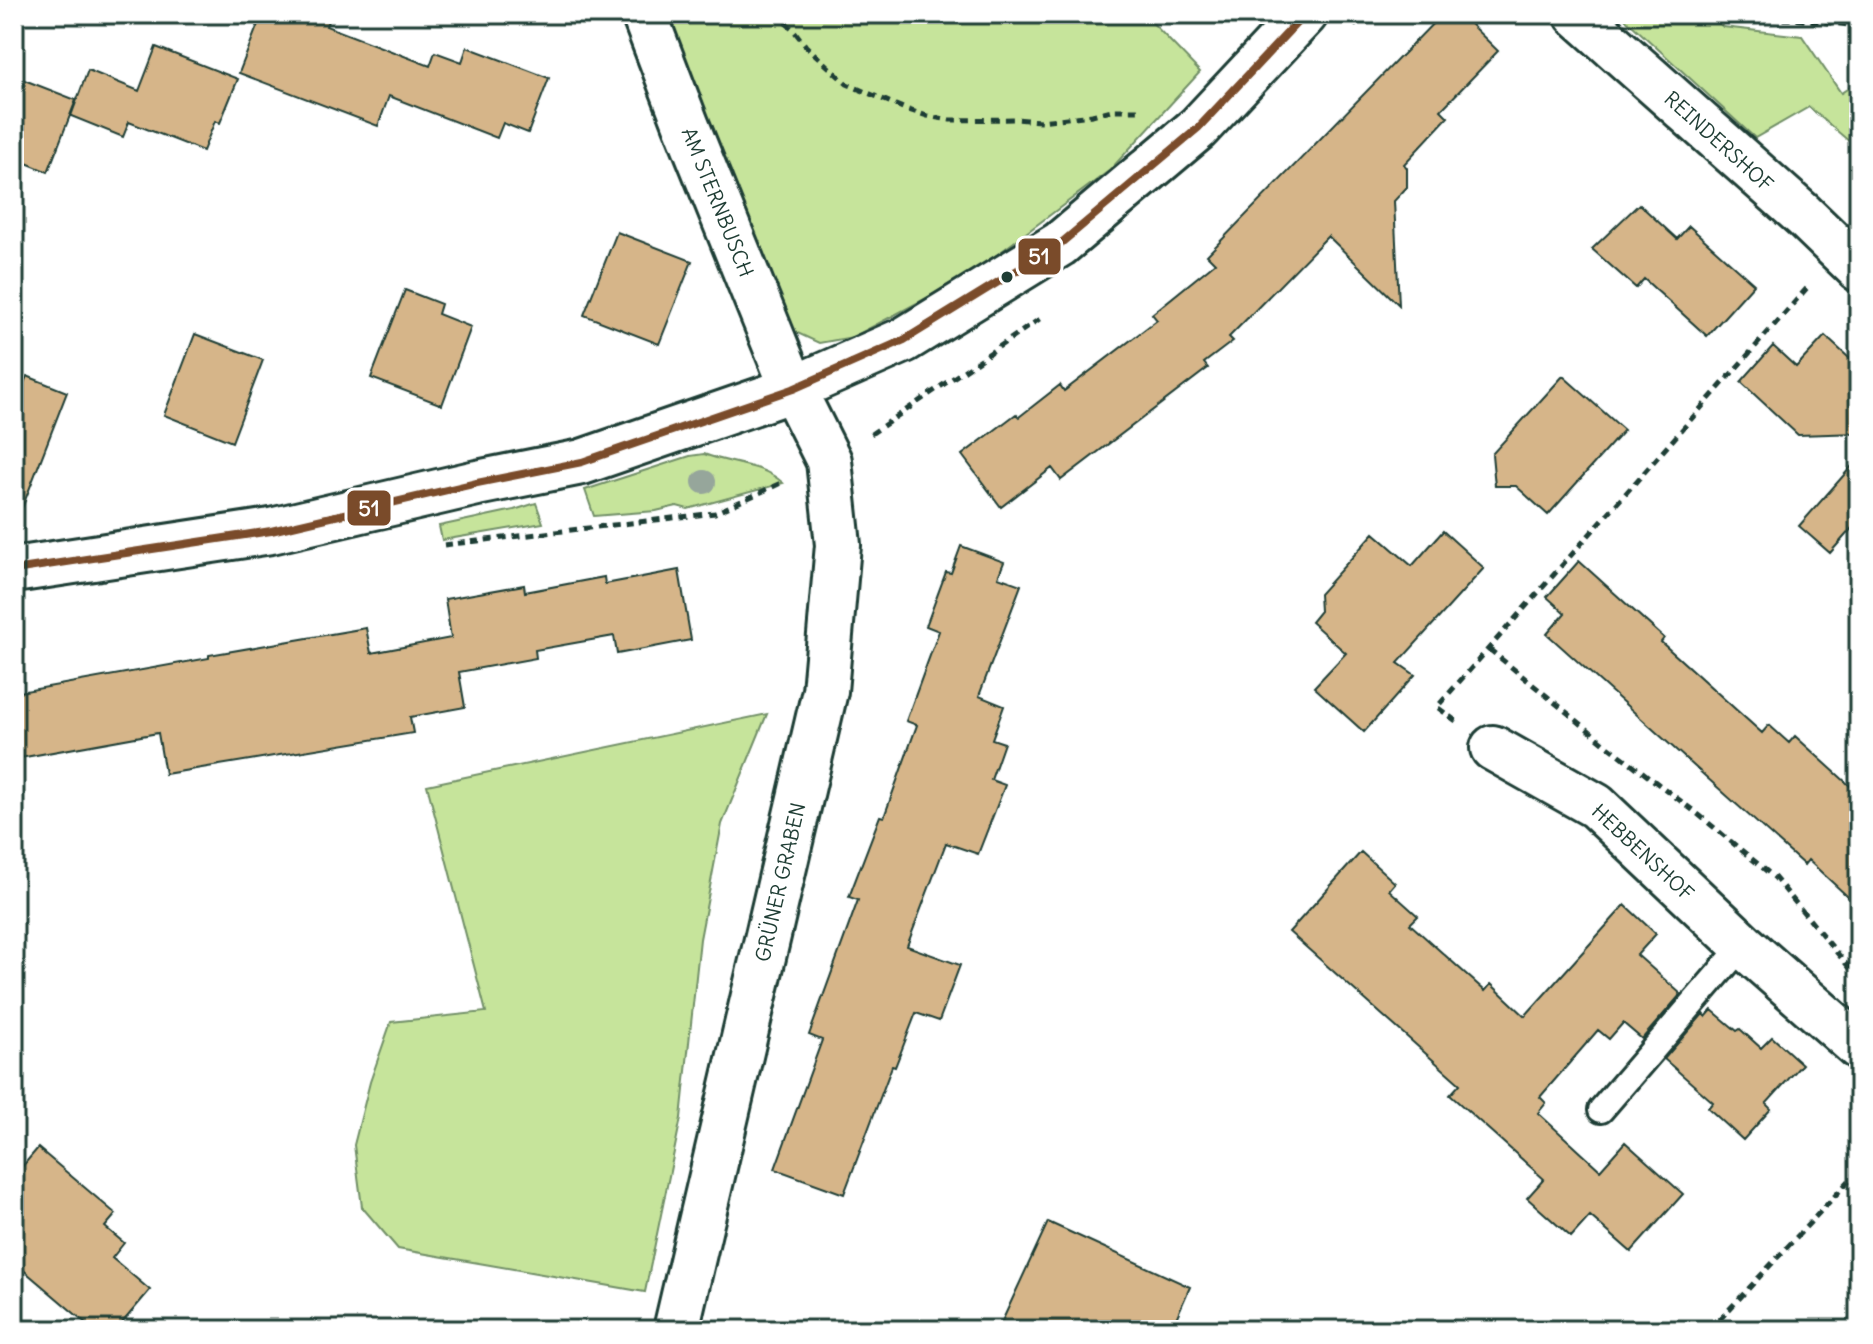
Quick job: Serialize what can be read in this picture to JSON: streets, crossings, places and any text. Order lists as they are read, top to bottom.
{
  "streets": {
    "street": [
      "REINDERSHOF",
      "AM STERNBUSCH",
      "HEBBENSHOF",
      "GRÜNER GRABEN"
    ]
  },
  "crossings": [
    ["AM STERNBUSCH", "GRÜNER GRABEN"]
  ],
  "lines": ["transit line 51"]
}
